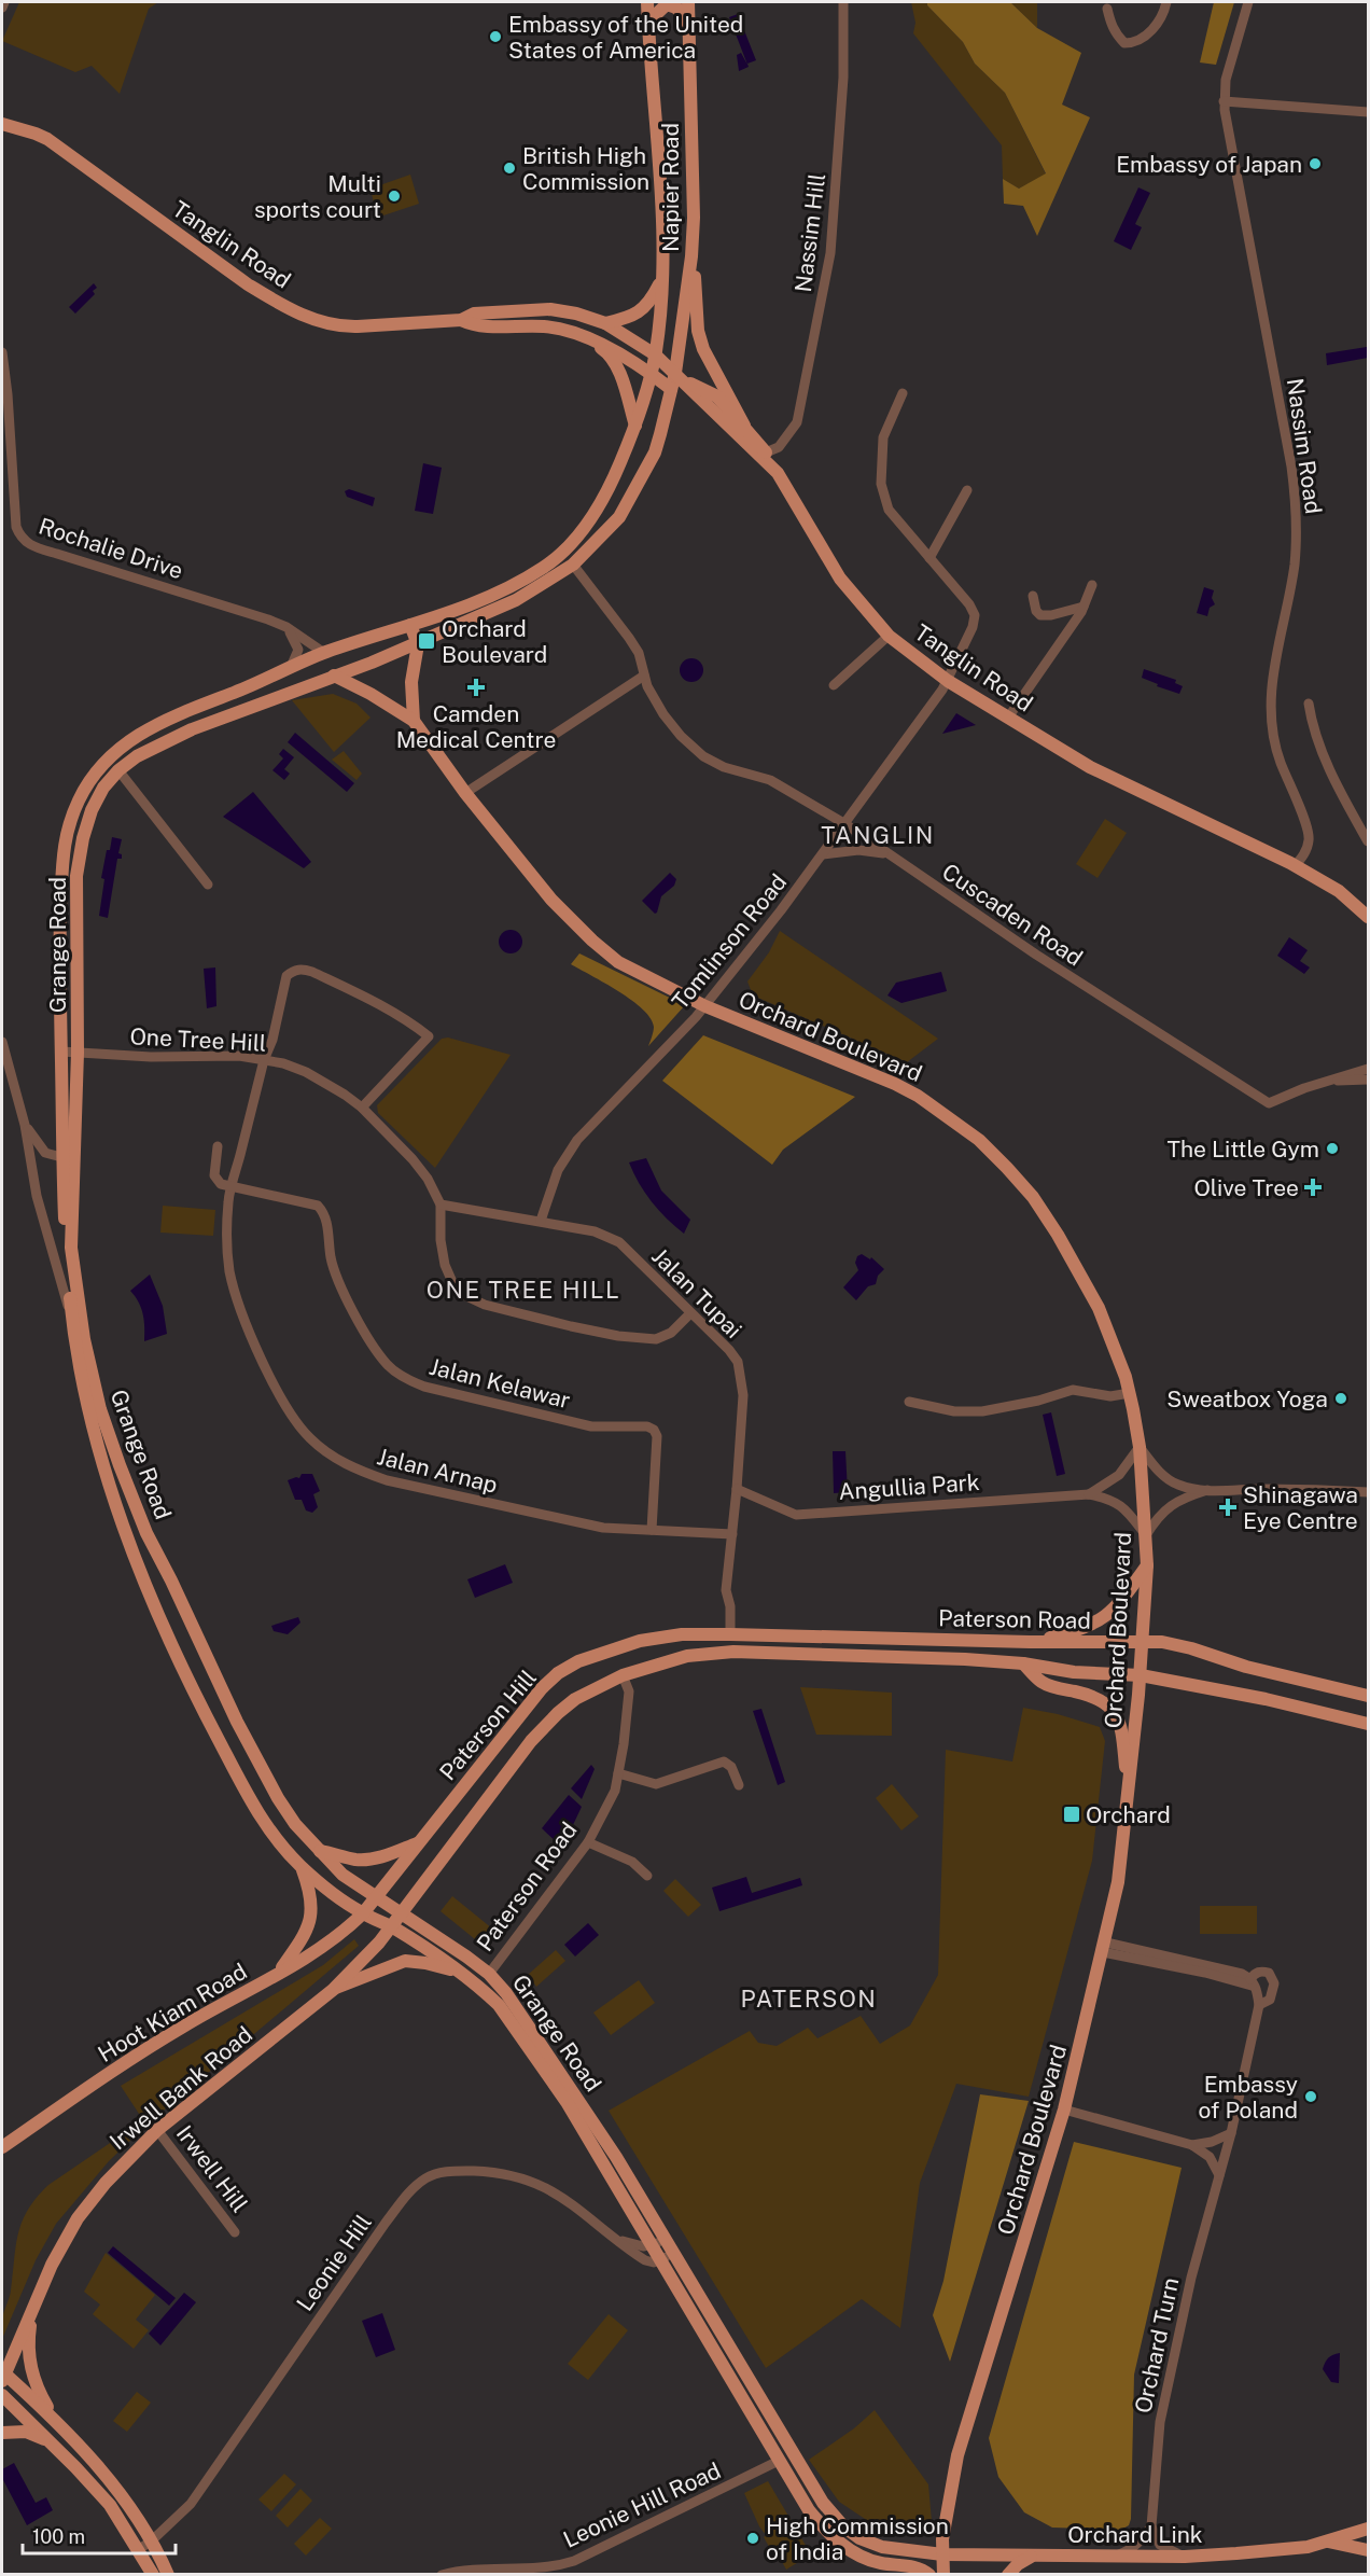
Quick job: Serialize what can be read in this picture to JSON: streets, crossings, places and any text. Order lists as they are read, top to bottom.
{
  "streets": {
    "main road": [
      "Napier Road",
      "Tanglin Road",
      "Grange Road",
      "Orchard Boulevard",
      "Paterson Road",
      "Paterson Hill",
      "Hoot Kiam Road",
      "Irwell Bank Road",
      "Orchard Link"
    ],
    "street": [
      "Nassim Hill",
      "Nassim Road",
      "Rochalie Drive",
      "Cuscaden Road",
      "Tomlinson Road",
      "One Tree Hill",
      "Jalan Tupai",
      "Jalan Kelawar",
      "Jalan Arnap",
      "Angullia Park",
      "Irwell Hill",
      "Leonie Hill",
      "Orchard Turn",
      "Leonie Hill Road"
    ]
  },
  "crossings": [
    ["Napier Road", "Tanglin Road"],
    ["Napier Road", "Grange Road"],
    ["Tanglin Road", "Nassim Road"],
    ["Tanglin Road", "Tomlinson Road"],
    ["Tanglin Road", "Grange Road"],
    ["Rochalie Drive", "Grange Road"],
    ["Cuscaden Road", "Tomlinson Road"],
    ["Cuscaden Road", "Grange Road"],
    ["Tomlinson Road", "Orchard Boulevard"],
    ["Tomlinson Road", "Jalan Tupai"],
    ["Grange Road", "Orchard Boulevard"],
    ["Grange Road", "One Tree Hill"],
    ["Grange Road", "Paterson Road"],
    ["Grange Road", "Paterson Hill"],
    ["Grange Road", "Hoot Kiam Road"],
    ["Grange Road", "Irwell Bank Road"],
    ["Grange Road", "Leonie Hill"],
    ["Grange Road", "Leonie Hill Road"],
    ["Grange Road", "Orchard Link"],
    ["Orchard Boulevard", "Angullia Park"],
    ["Orchard Boulevard", "Paterson Road"],
    ["Orchard Boulevard", "Orchard Link"],
    ["One Tree Hill", "Jalan Tupai"],
    ["One Tree Hill", "Jalan Arnap"],
    ["Jalan Tupai", "Jalan Arnap"],
    ["Jalan Tupai", "Angullia Park"],
    ["Jalan Tupai", "Paterson Road"],
    ["Jalan Tupai", "Paterson Hill"],
    ["Jalan Kelawar", "Jalan Arnap"],
    ["Paterson Road", "Paterson Hill"],
    ["Paterson Hill", "Hoot Kiam Road"],
    ["Paterson Hill", "Irwell Bank Road"],
    ["Irwell Bank Road", "Irwell Hill"]
  ],
  "districts": ["TANGLIN", "ONE TREE HILL", "PATERSON"],
  "places": {
    "other": [
      "Embassy of the United States of America",
      "Embassy of Japan",
      "British High Commission",
      "Multi sports court",
      "The Little Gym",
      "Sweatbox Yoga",
      "Embassy of Poland",
      "High Commission of India"
    ],
    "transit": ["Orchard Boulevard", "Orchard"],
    "health": ["Camden Medical Centre", "Olive Tree", "Shinagawa Eye Centre"]
  },
  "scale_bar": "100 m"
}
